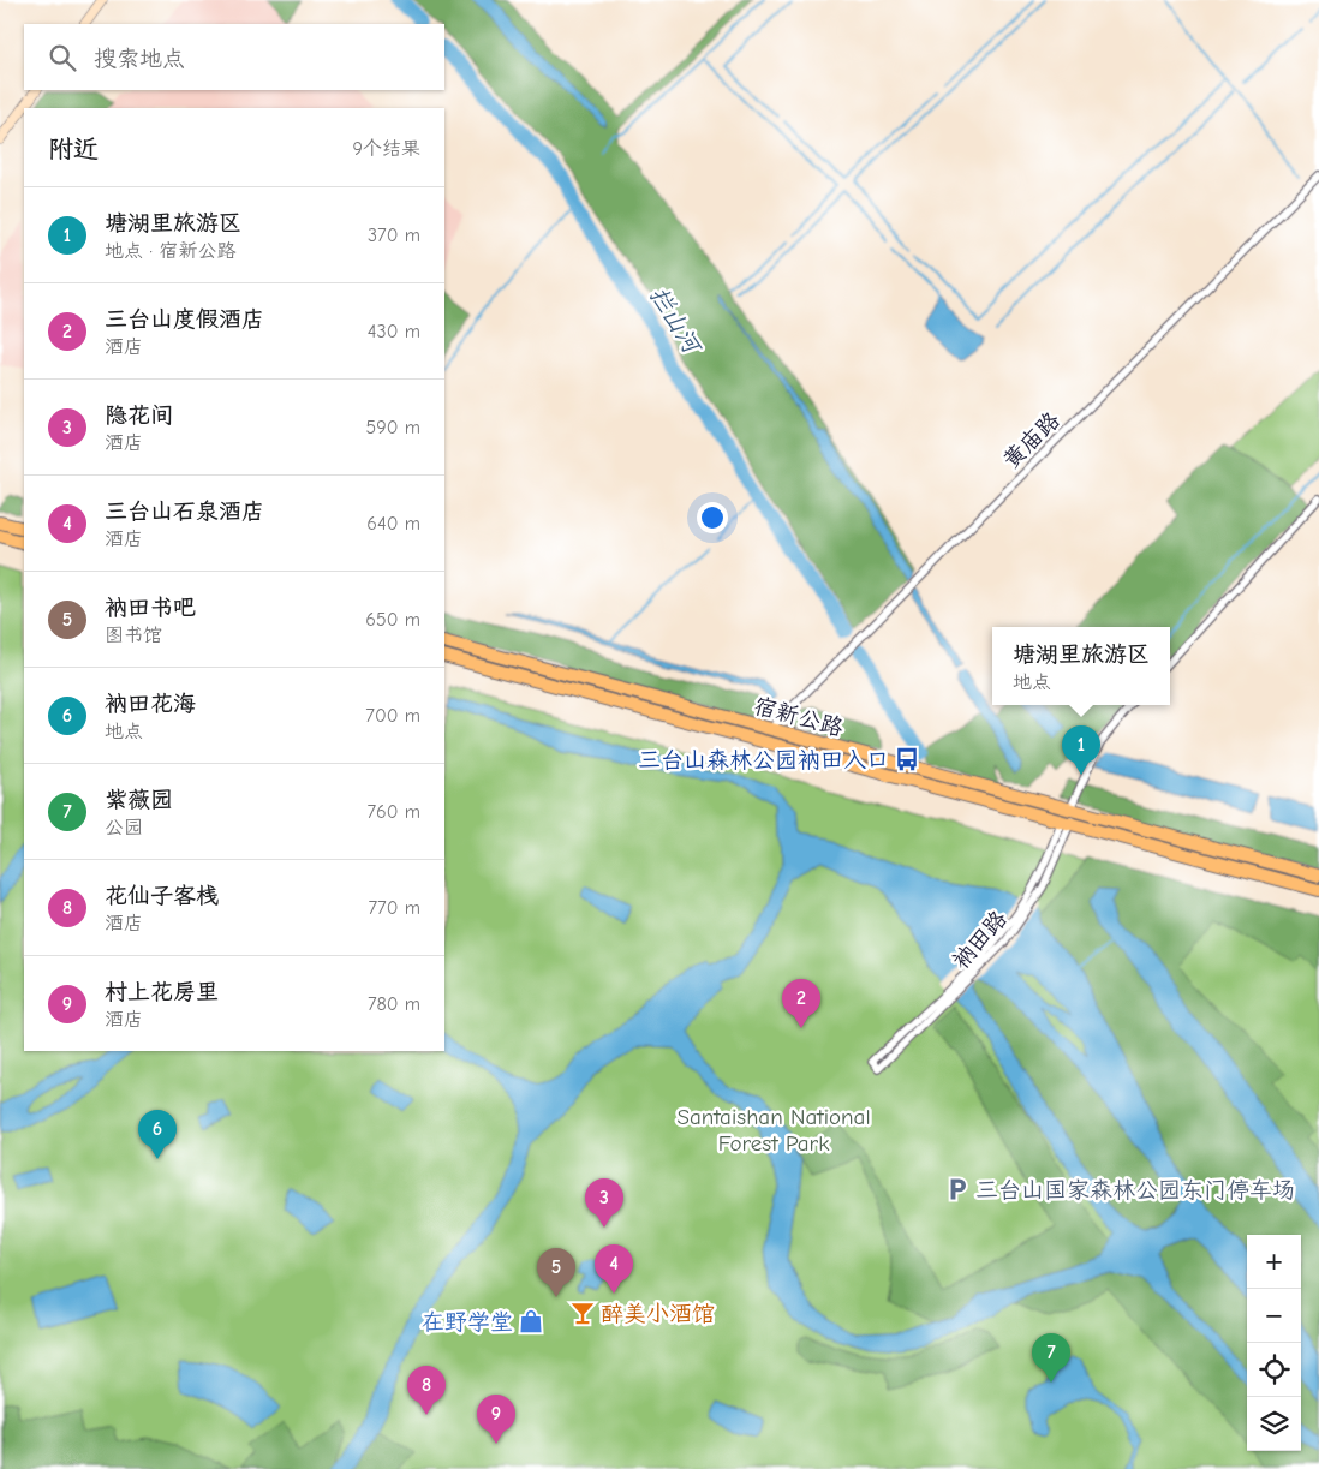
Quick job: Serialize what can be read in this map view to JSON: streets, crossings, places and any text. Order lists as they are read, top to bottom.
{
  "streets": {
    "highway": ["宿新公路"],
    "street": ["黄庙路", "衲田路"]
  },
  "crossings": [
    ["黄庙路", "宿新公路"],
    ["宿新公路", "衲田路"]
  ],
  "water": ["拦山河"],
  "parks": ["Santaishan National Forest Park"],
  "places": {
    "bus stop": ["三台山森林公园衲田入口"],
    "parking": ["三台山国家森林公园东门停车场"],
    "bar": ["醉美小酒馆"],
    "shop": ["在野学堂"]
  },
  "page": {
    "search": "搜索地点",
    "heading": ["附近", "9个结果"],
    "list": [
      {
        "mark": "1",
        "name": "塘湖里旅游区",
        "note": "地点 · 宿新公路",
        "value": "370 m"
      },
      {
        "mark": "2",
        "name": "三台山度假酒店",
        "note": "酒店",
        "value": "430 m"
      },
      {
        "mark": "3",
        "name": "隐花间",
        "note": "酒店",
        "value": "590 m"
      },
      {
        "mark": "4",
        "name": "三台山石泉酒店",
        "note": "酒店",
        "value": "640 m"
      },
      {
        "mark": "5",
        "name": "衲田书吧",
        "note": "图书馆",
        "value": "650 m"
      },
      {
        "mark": "6",
        "name": "衲田花海",
        "note": "地点",
        "value": "700 m"
      },
      {
        "mark": "7",
        "name": "紫薇园",
        "note": "公园",
        "value": "760 m"
      },
      {
        "mark": "8",
        "name": "花仙子客栈",
        "note": "酒店",
        "value": "770 m"
      },
      {
        "mark": "9",
        "name": "村上花房里",
        "note": "酒店",
        "value": "780 m"
      }
    ],
    "popup": ["塘湖里旅游区", "地点"],
    "pins": [
      "1",
      "2",
      "6",
      "3",
      "4",
      "5",
      "7",
      "8",
      "9"
    ],
    "map_buttons": ["+", "−"]
  }
}
